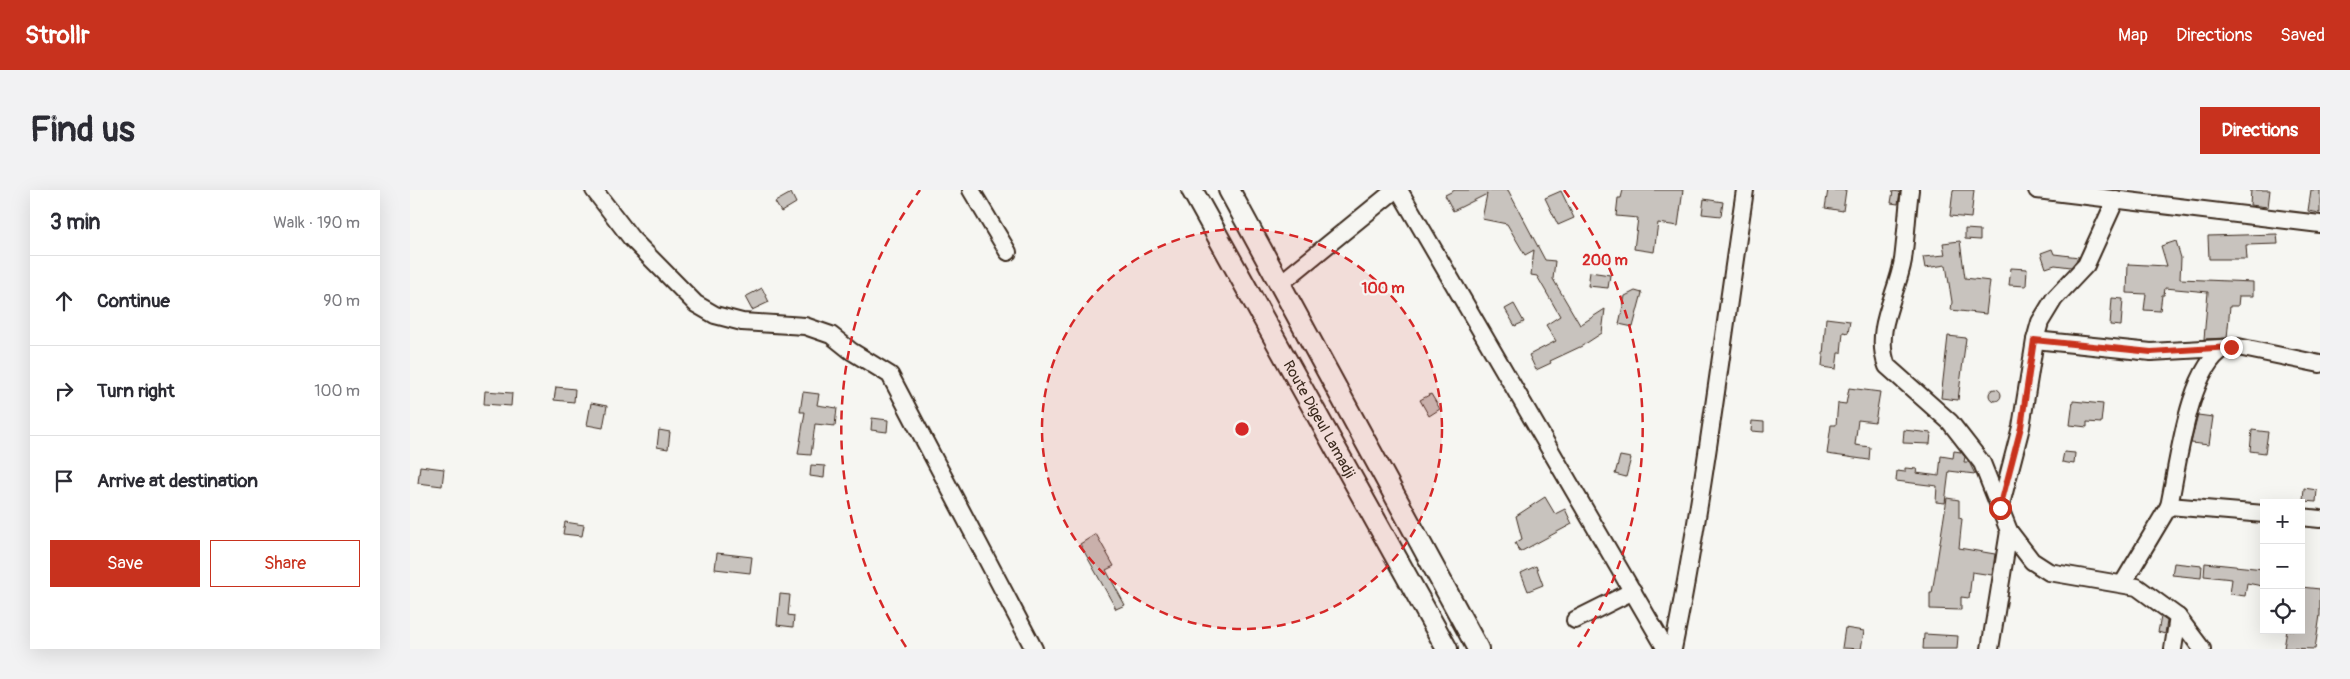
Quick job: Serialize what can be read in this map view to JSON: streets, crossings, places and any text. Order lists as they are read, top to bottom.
{
  "streets": {
    "main road": ["Route Digeul Lamadji"]
  },
  "page": {
    "header": "Strollr",
    "nav": ["Map", "Directions", "Saved"],
    "buttons": [
      "Directions",
      ["Save", "Share"]
    ],
    "title": "Find us",
    "heading": ["3 min", "Walk · 190 m"],
    "list": [
      ["Continue", "90 m"],
      ["Turn right", "100 m"],
      "Arrive at destination"
    ],
    "map_buttons": ["+", "−"]
  },
  "rings": ["200 m", "100 m"]
}
